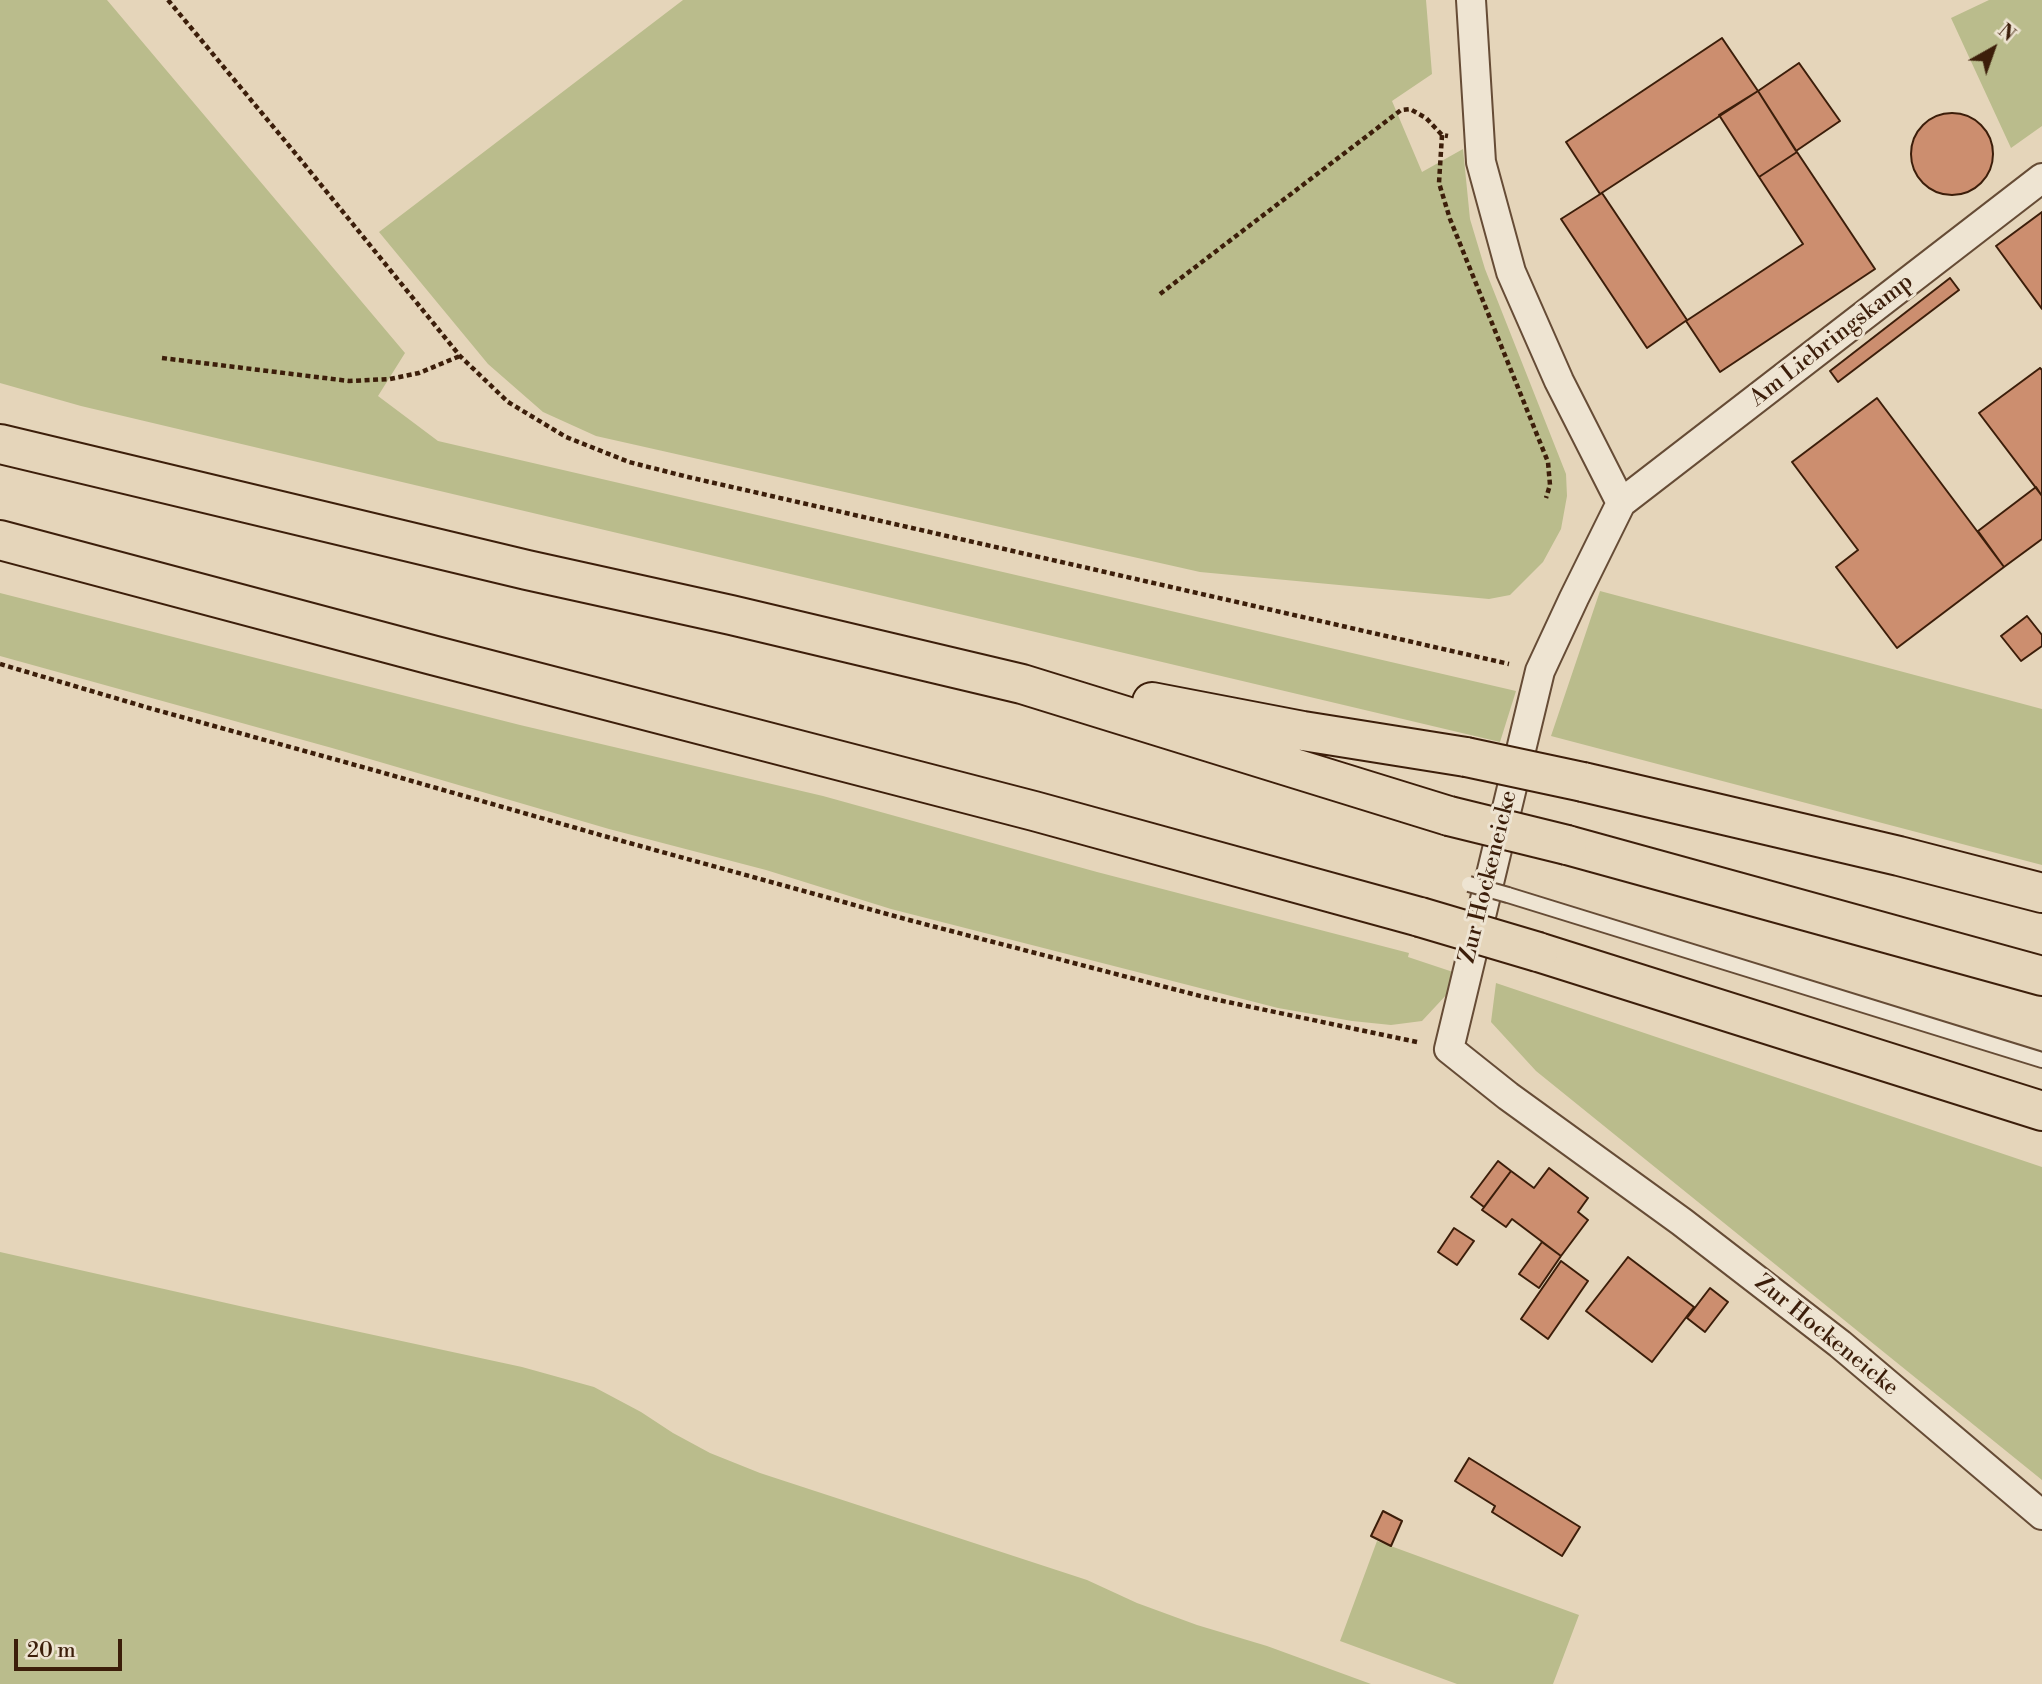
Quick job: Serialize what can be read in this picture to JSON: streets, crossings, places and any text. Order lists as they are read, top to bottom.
{
  "streets": {
    "street": ["Am Liebringskamp", "Zur Hockeneicke"]
  },
  "crossings": [
    ["Am Liebringskamp", "Zur Hockeneicke"]
  ],
  "scale_bar": "20 m",
  "north": "top right"
}
